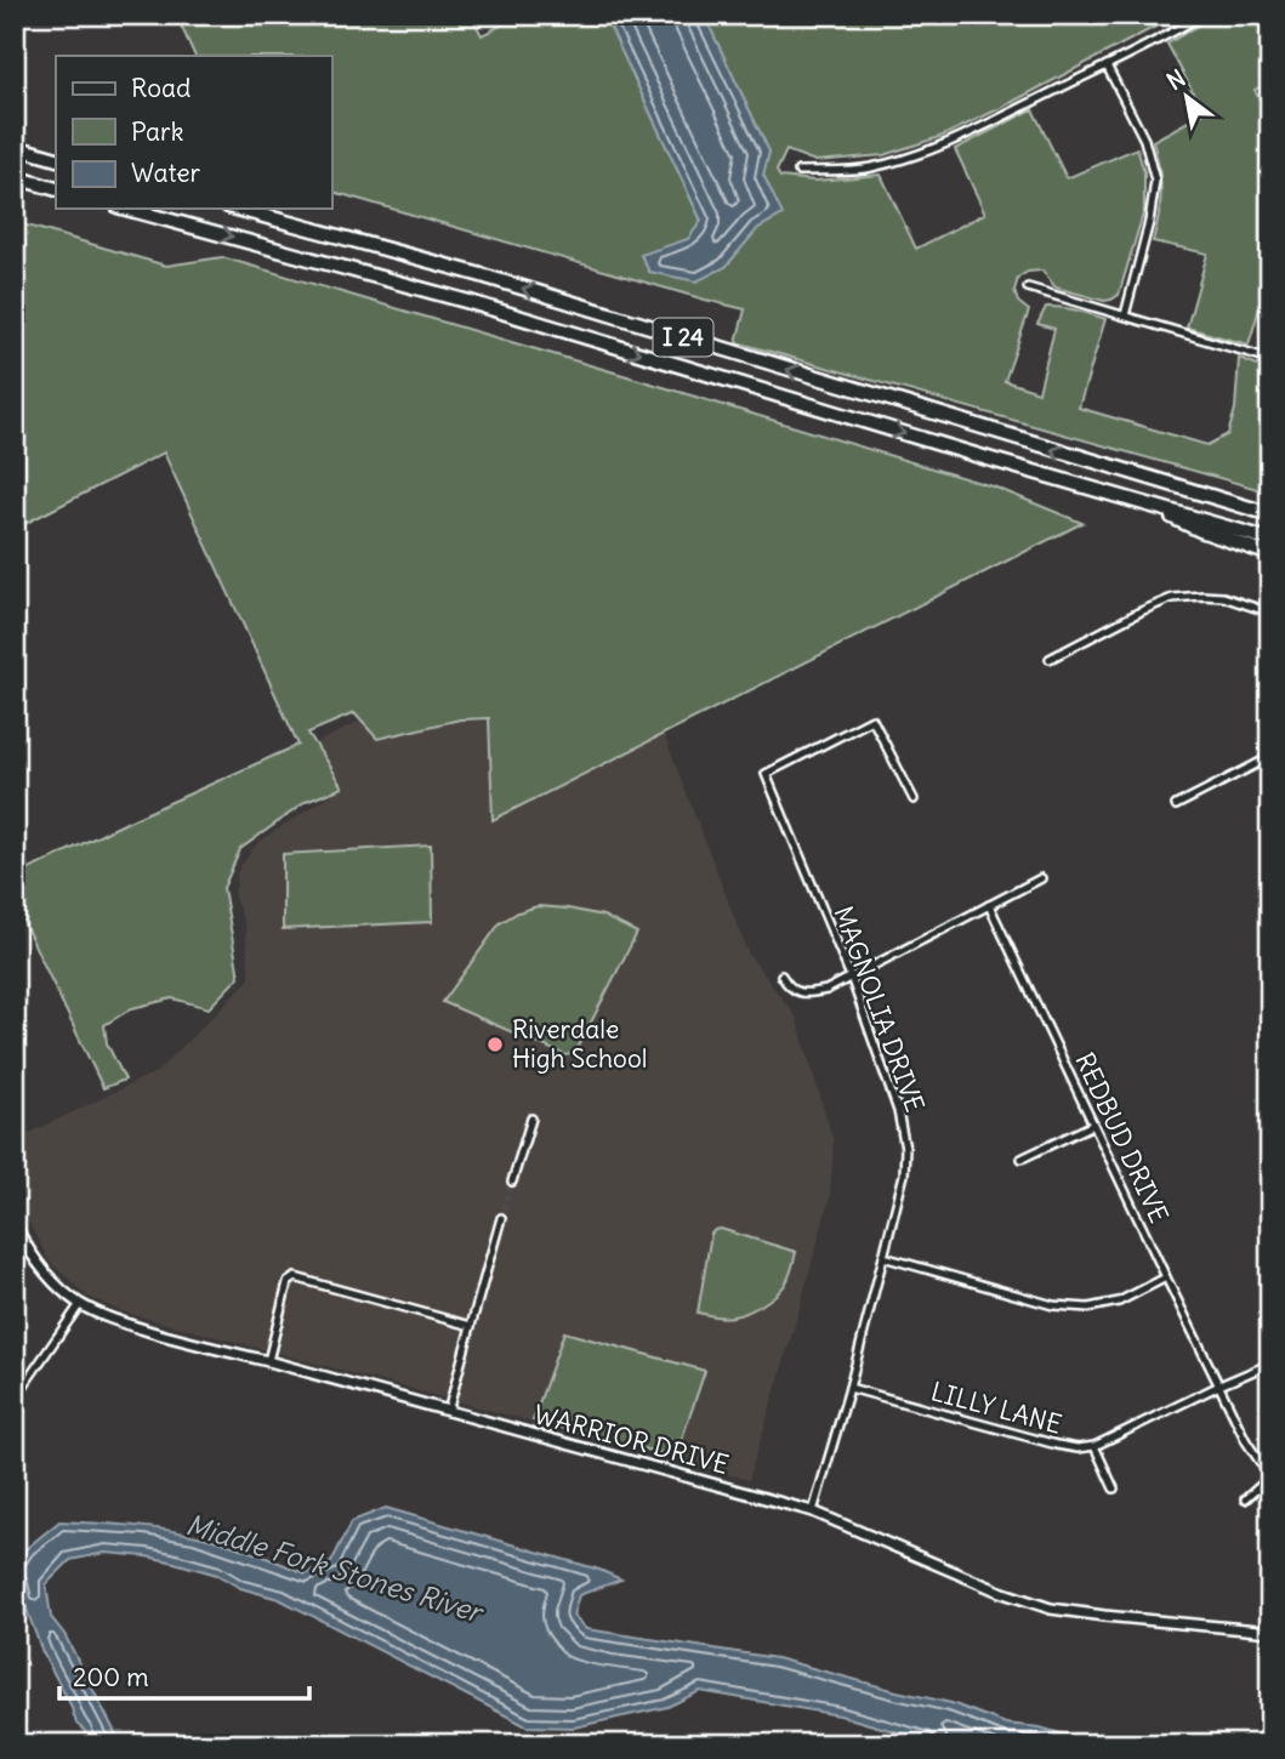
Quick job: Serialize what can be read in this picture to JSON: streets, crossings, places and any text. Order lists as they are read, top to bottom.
{
  "streets": {
    "highway": ["I 24"],
    "street": [
      "MAGNOLIA DRIVE",
      "REDBUD DRIVE",
      "LILLY LANE",
      "WARRIOR DRIVE"
    ]
  },
  "crossings": [
    ["MAGNOLIA DRIVE", "LILLY LANE"],
    ["MAGNOLIA DRIVE", "WARRIOR DRIVE"],
    ["REDBUD DRIVE", "LILLY LANE"]
  ],
  "water": ["Middle Fork Stones River"],
  "places": ["Riverdale High School"],
  "legend": ["Road", "Park", "Water"],
  "scale_bar": "200 m",
  "north": "top left"
}
